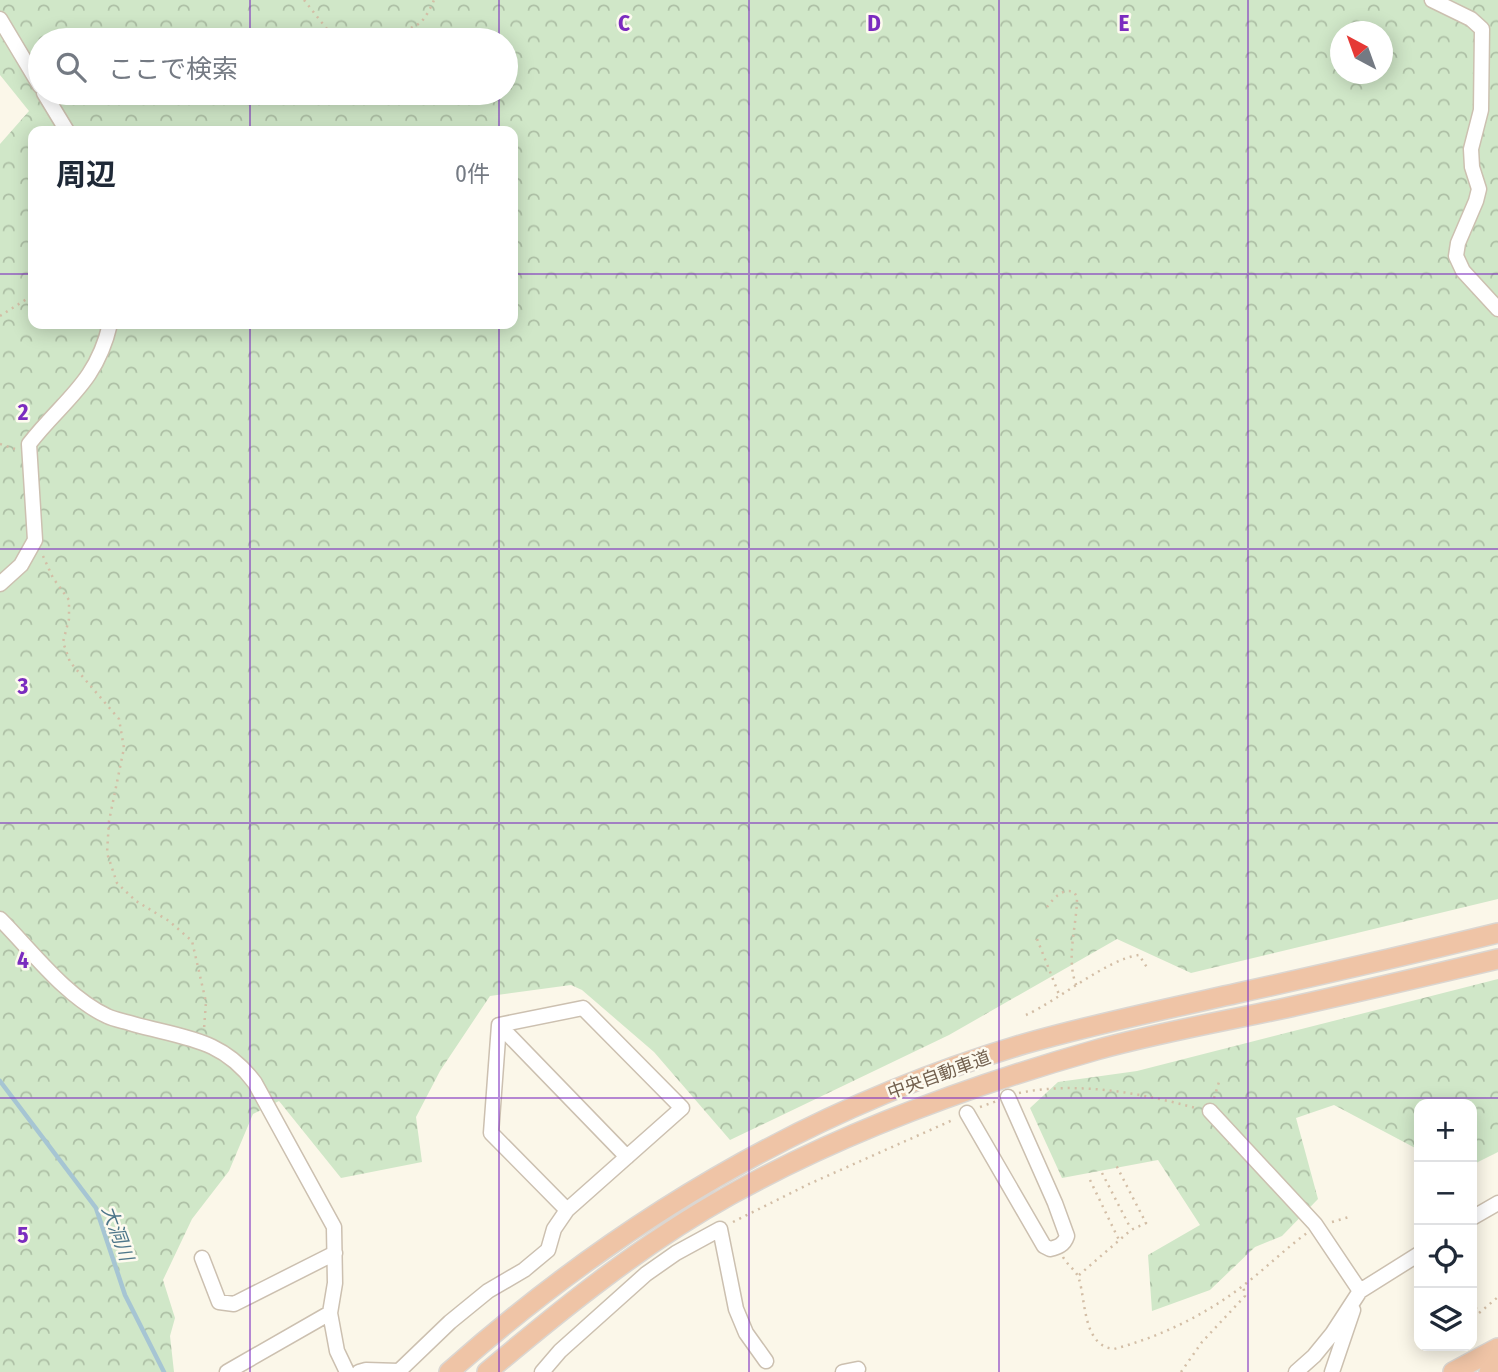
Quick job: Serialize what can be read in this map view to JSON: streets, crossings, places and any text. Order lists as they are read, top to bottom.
{
  "streets": {
    "highway": ["中央自動車道"]
  },
  "water": ["大洞川"],
  "north": "top left",
  "page": {
    "search": "ここで検索",
    "heading": ["周辺", "0件"],
    "map_buttons": ["+", "−"]
  },
  "grid": {
    "columns": ["C", "D", "E"],
    "rows": [
      "2",
      "3",
      "4",
      "5"
    ]
  }
}
